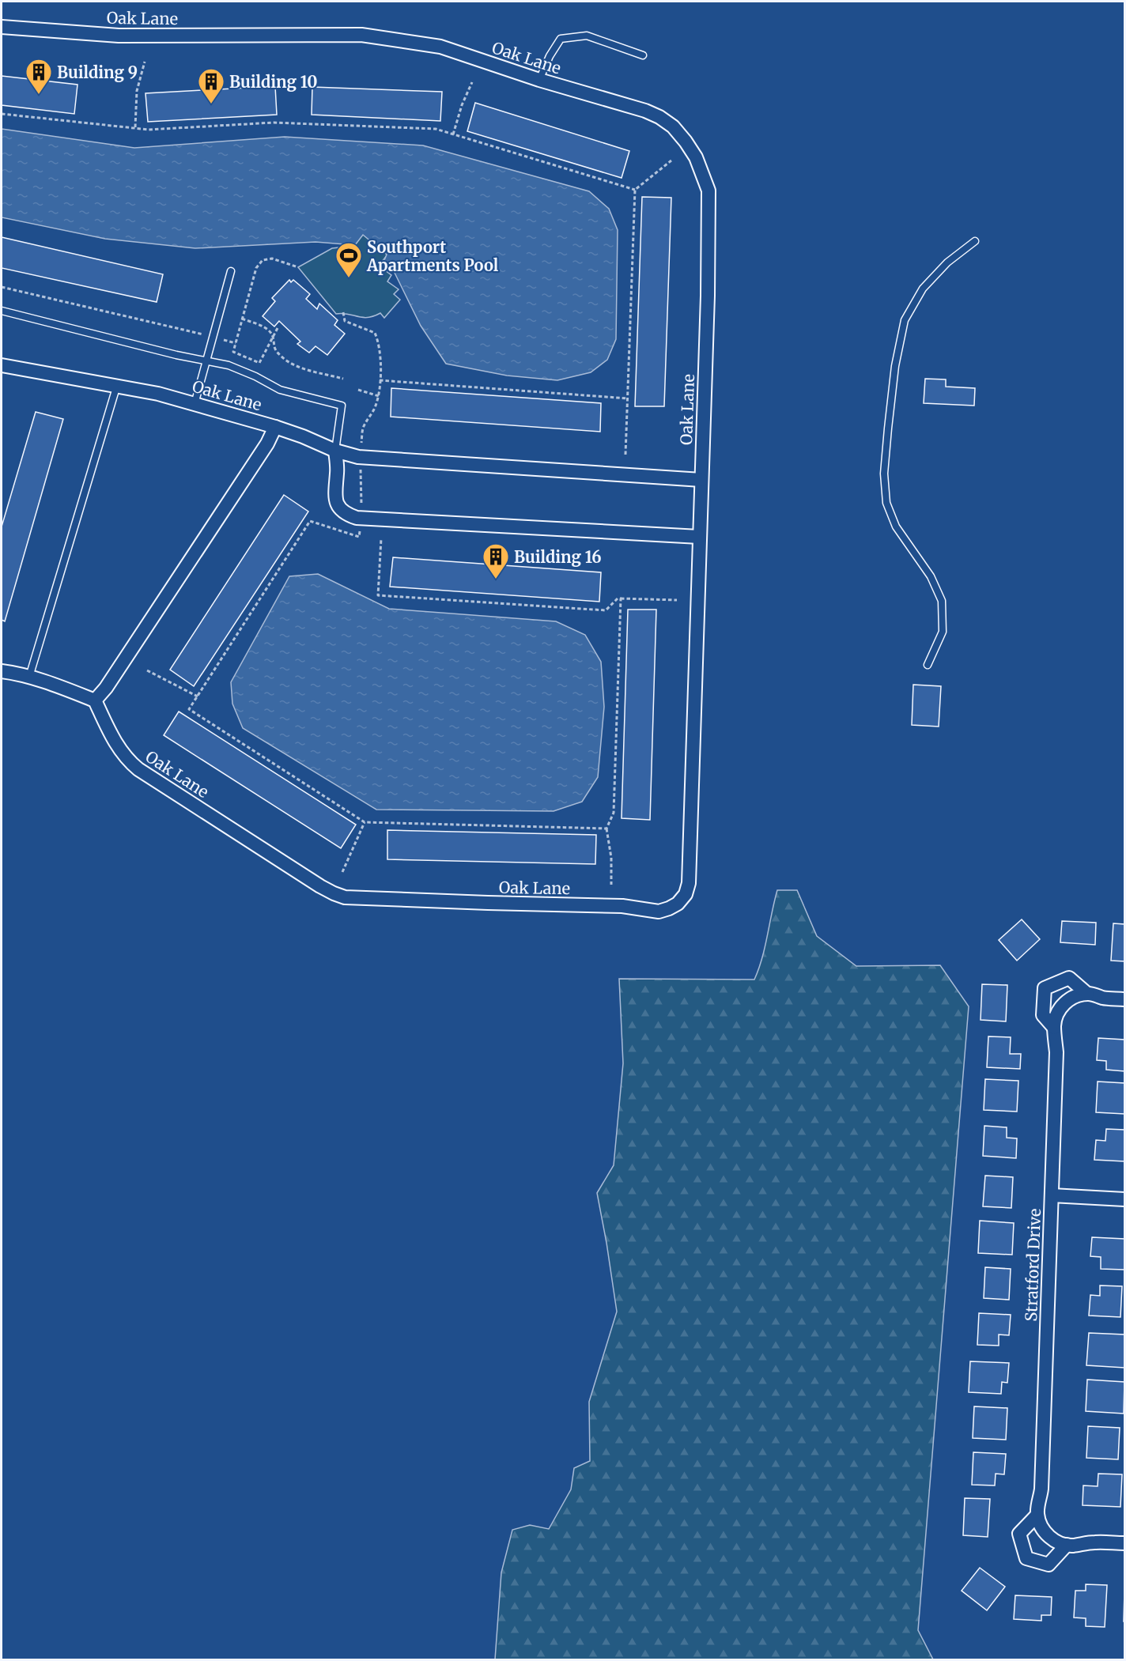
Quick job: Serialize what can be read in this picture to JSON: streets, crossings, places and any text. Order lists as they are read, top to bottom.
{
  "streets": {
    "street": ["Oak Lane", "Stratford Drive"]
  },
  "places": {
    "building": ["Building 9", "Building 10", "Building 16"],
    "sports": ["Southport Apartments Pool"]
  }
}
